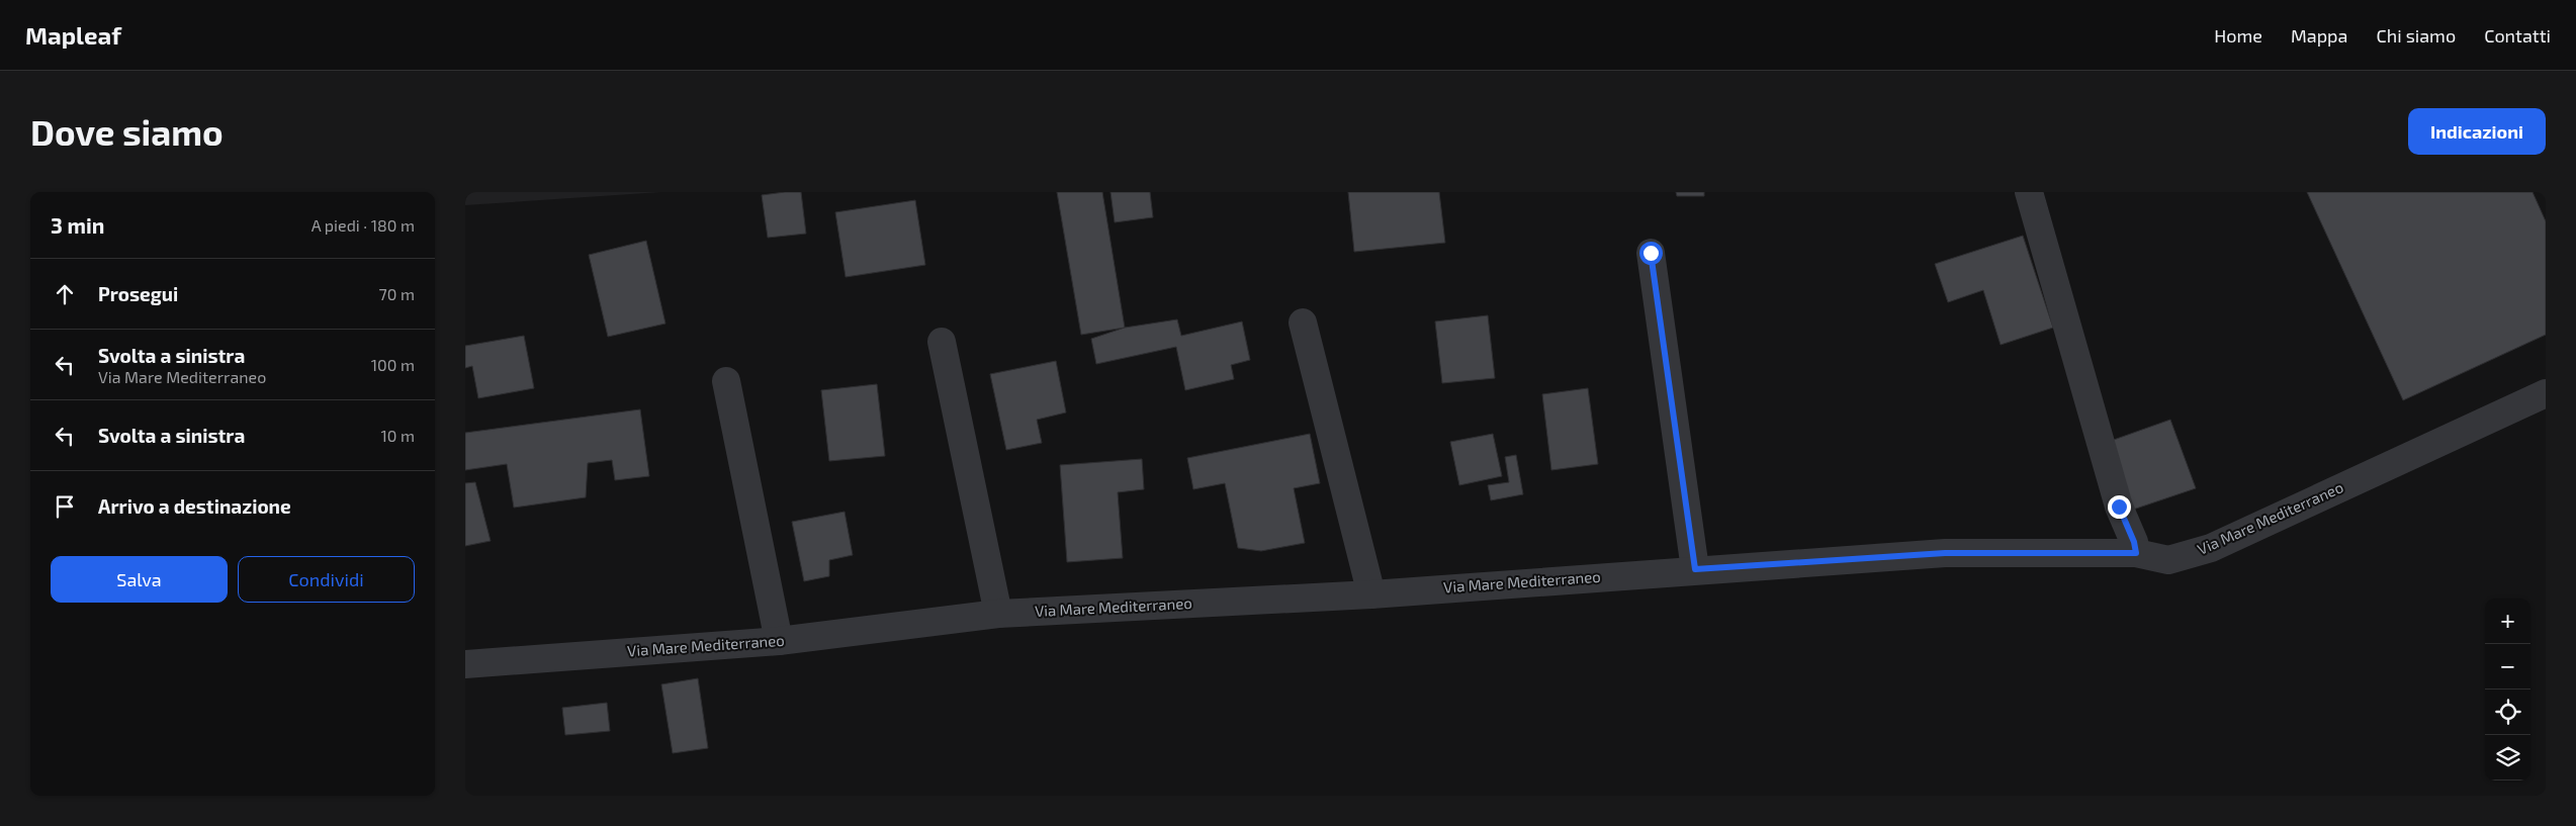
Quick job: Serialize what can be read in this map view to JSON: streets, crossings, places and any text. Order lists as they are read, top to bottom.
{
  "streets": {
    "street": ["Via Mare Mediterraneo"]
  },
  "page": {
    "header": "Mapleaf",
    "nav": [
      "Home",
      "Mappa",
      "Chi siamo",
      "Contatti"
    ],
    "buttons": [
      "Indicazioni",
      ["Salva", "Condividi"]
    ],
    "title": "Dove siamo",
    "heading": ["3 min", "A piedi · 180 m"],
    "list": [
      ["Prosegui", "70 m"],
      ["Svolta a sinistra", "Via Mare Mediterraneo", "100 m"],
      ["Svolta a sinistra", "10 m"],
      "Arrivo a destinazione"
    ],
    "map_buttons": ["+", "−"]
  }
}
